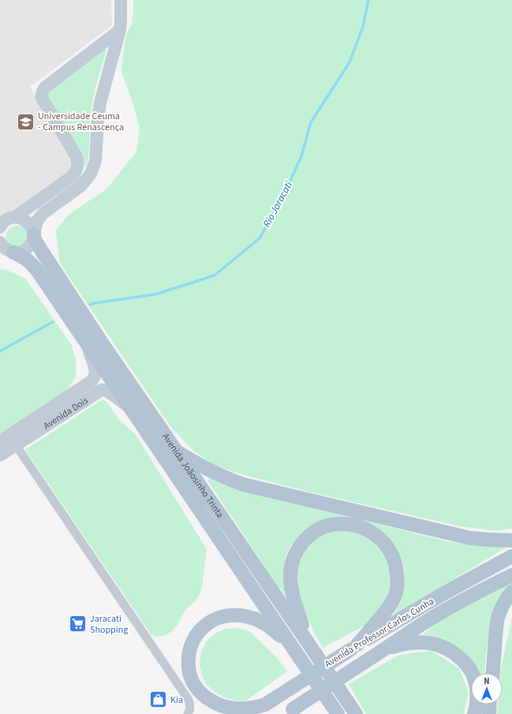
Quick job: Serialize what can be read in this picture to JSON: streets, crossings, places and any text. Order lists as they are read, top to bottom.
{
  "streets": {
    "main road": ["Avenida Dois", "Avenida Joãosinho Trinta", "Avenida Professor Carlos Cunha"]
  },
  "crossings": [
    ["Avenida Dois", "Avenida Joãosinho Trinta"]
  ],
  "water": ["Rio Jaracati"],
  "places": {
    "school or university": ["Universidade Ceuma - Campus Renascença"],
    "supermarket": ["Jaracati Shopping"],
    "shop": ["Kia"]
  },
  "north": "top"
}
